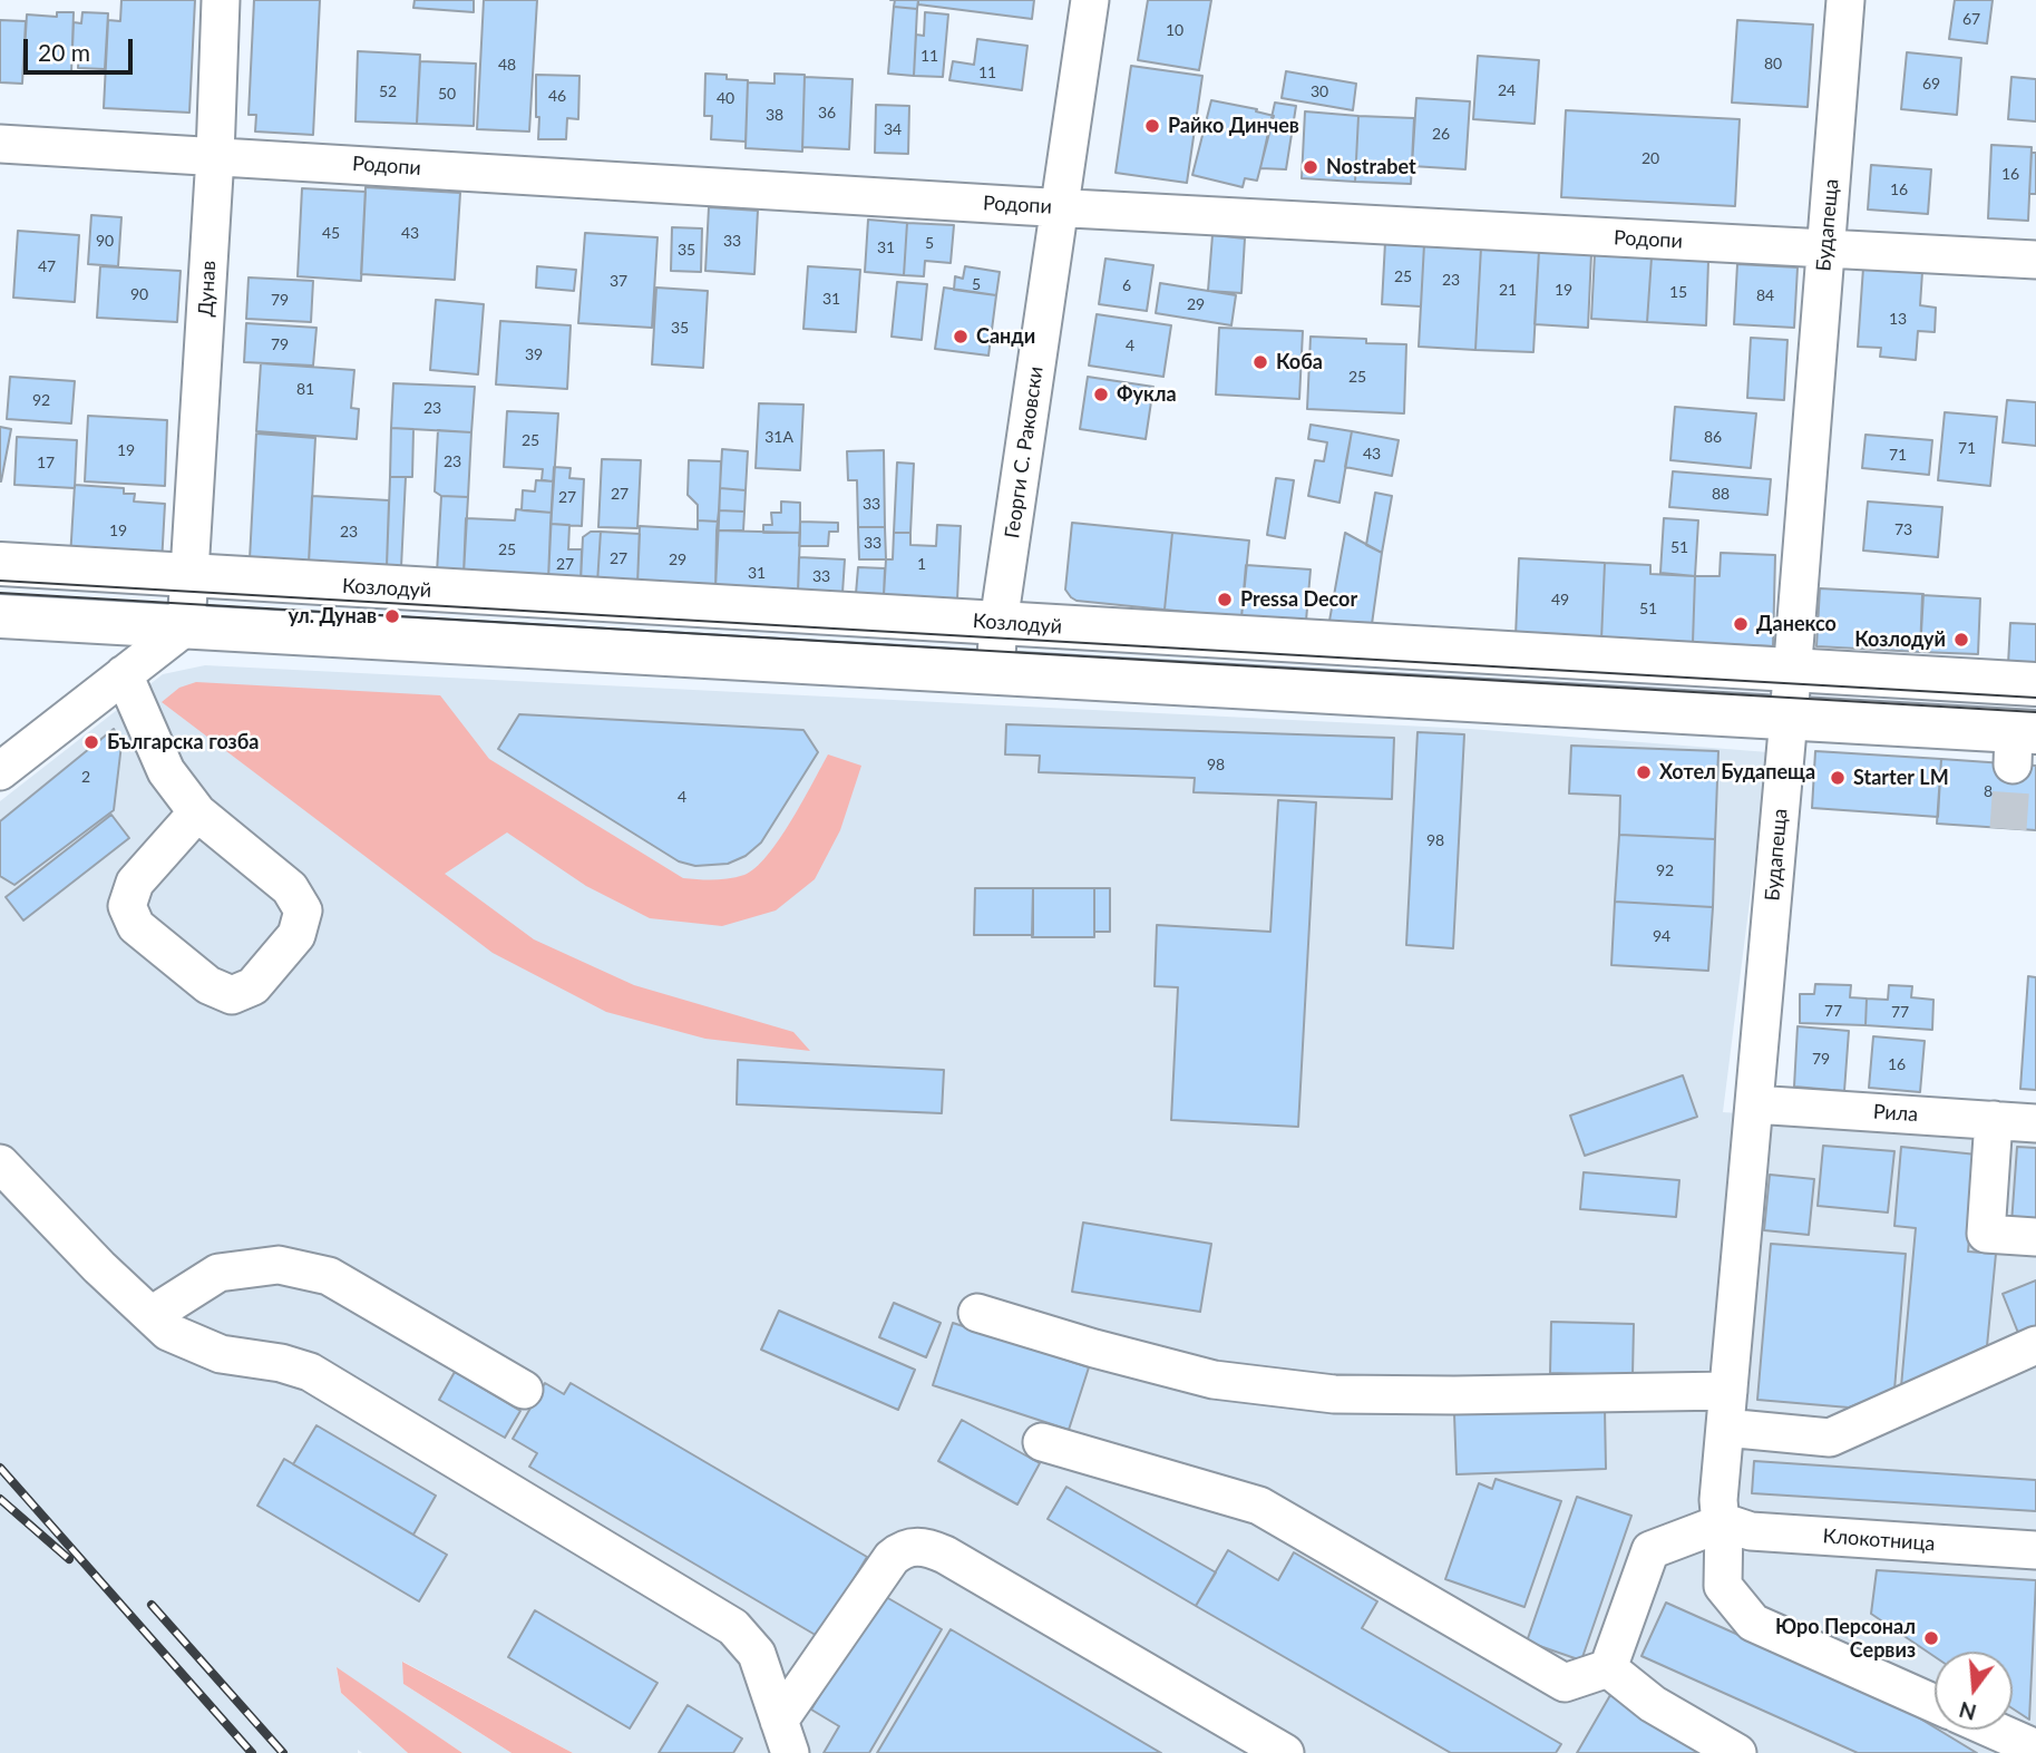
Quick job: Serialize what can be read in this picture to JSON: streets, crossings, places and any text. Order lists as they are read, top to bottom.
{
  "streets": {
    "main road": ["Козлодуй"],
    "street": [
      "Родопи",
      "Будапеща",
      "Дунав",
      "Георги С. Раковски",
      "Рила",
      "Клокотница"
    ]
  },
  "crossings": [
    ["Родопи", "Будапеща"],
    ["Родопи", "Дунав"],
    ["Родопи", "Георги С. Раковски"],
    ["Будапеща", "Козлодуй"],
    ["Будапеща", "Рила"],
    ["Будапеща", "Клокотница"],
    ["Дунав", "Козлодуй"],
    ["Георги С. Раковски", "Козлодуй"]
  ],
  "places": [
    "Райко Динчев",
    "Nostrabet",
    "Санди",
    "Коба",
    "Фукла",
    "Pressa Decor",
    "ул. Дунав",
    "Данексо",
    "Козлодуй",
    "Българска гозба",
    "Хотел Будапеща",
    "Starter LM",
    "Юро Персонал Сервиз"
  ],
  "house_numbers": [
    "67",
    "10",
    "11",
    "80",
    "48",
    "11",
    "69",
    "24",
    "52",
    "30",
    "50",
    "46",
    "40",
    "36",
    "38",
    "34",
    "26",
    "20",
    "16",
    "16",
    "45",
    "43",
    "90",
    "33",
    "5",
    "31",
    "35",
    "47",
    "25",
    "23",
    "37",
    "5",
    "6",
    "21",
    "19",
    "15",
    "90",
    "84",
    "31",
    "79",
    "29",
    "13",
    "35",
    "79",
    "4",
    "39",
    "25",
    "81",
    "92",
    "23",
    "31А",
    "86",
    "25",
    "71",
    "19",
    "43",
    "71",
    "23",
    "17",
    "27",
    "88",
    "27",
    "33",
    "73",
    "19",
    "23",
    "33",
    "51",
    "25",
    "27",
    "29",
    "27",
    "1",
    "31",
    "33",
    "49",
    "51",
    "98",
    "2",
    "8",
    "4",
    "98",
    "92",
    "94",
    "77",
    "77",
    "79",
    "16"
  ],
  "scale_bar": "20 m",
  "north": "bottom"
}
